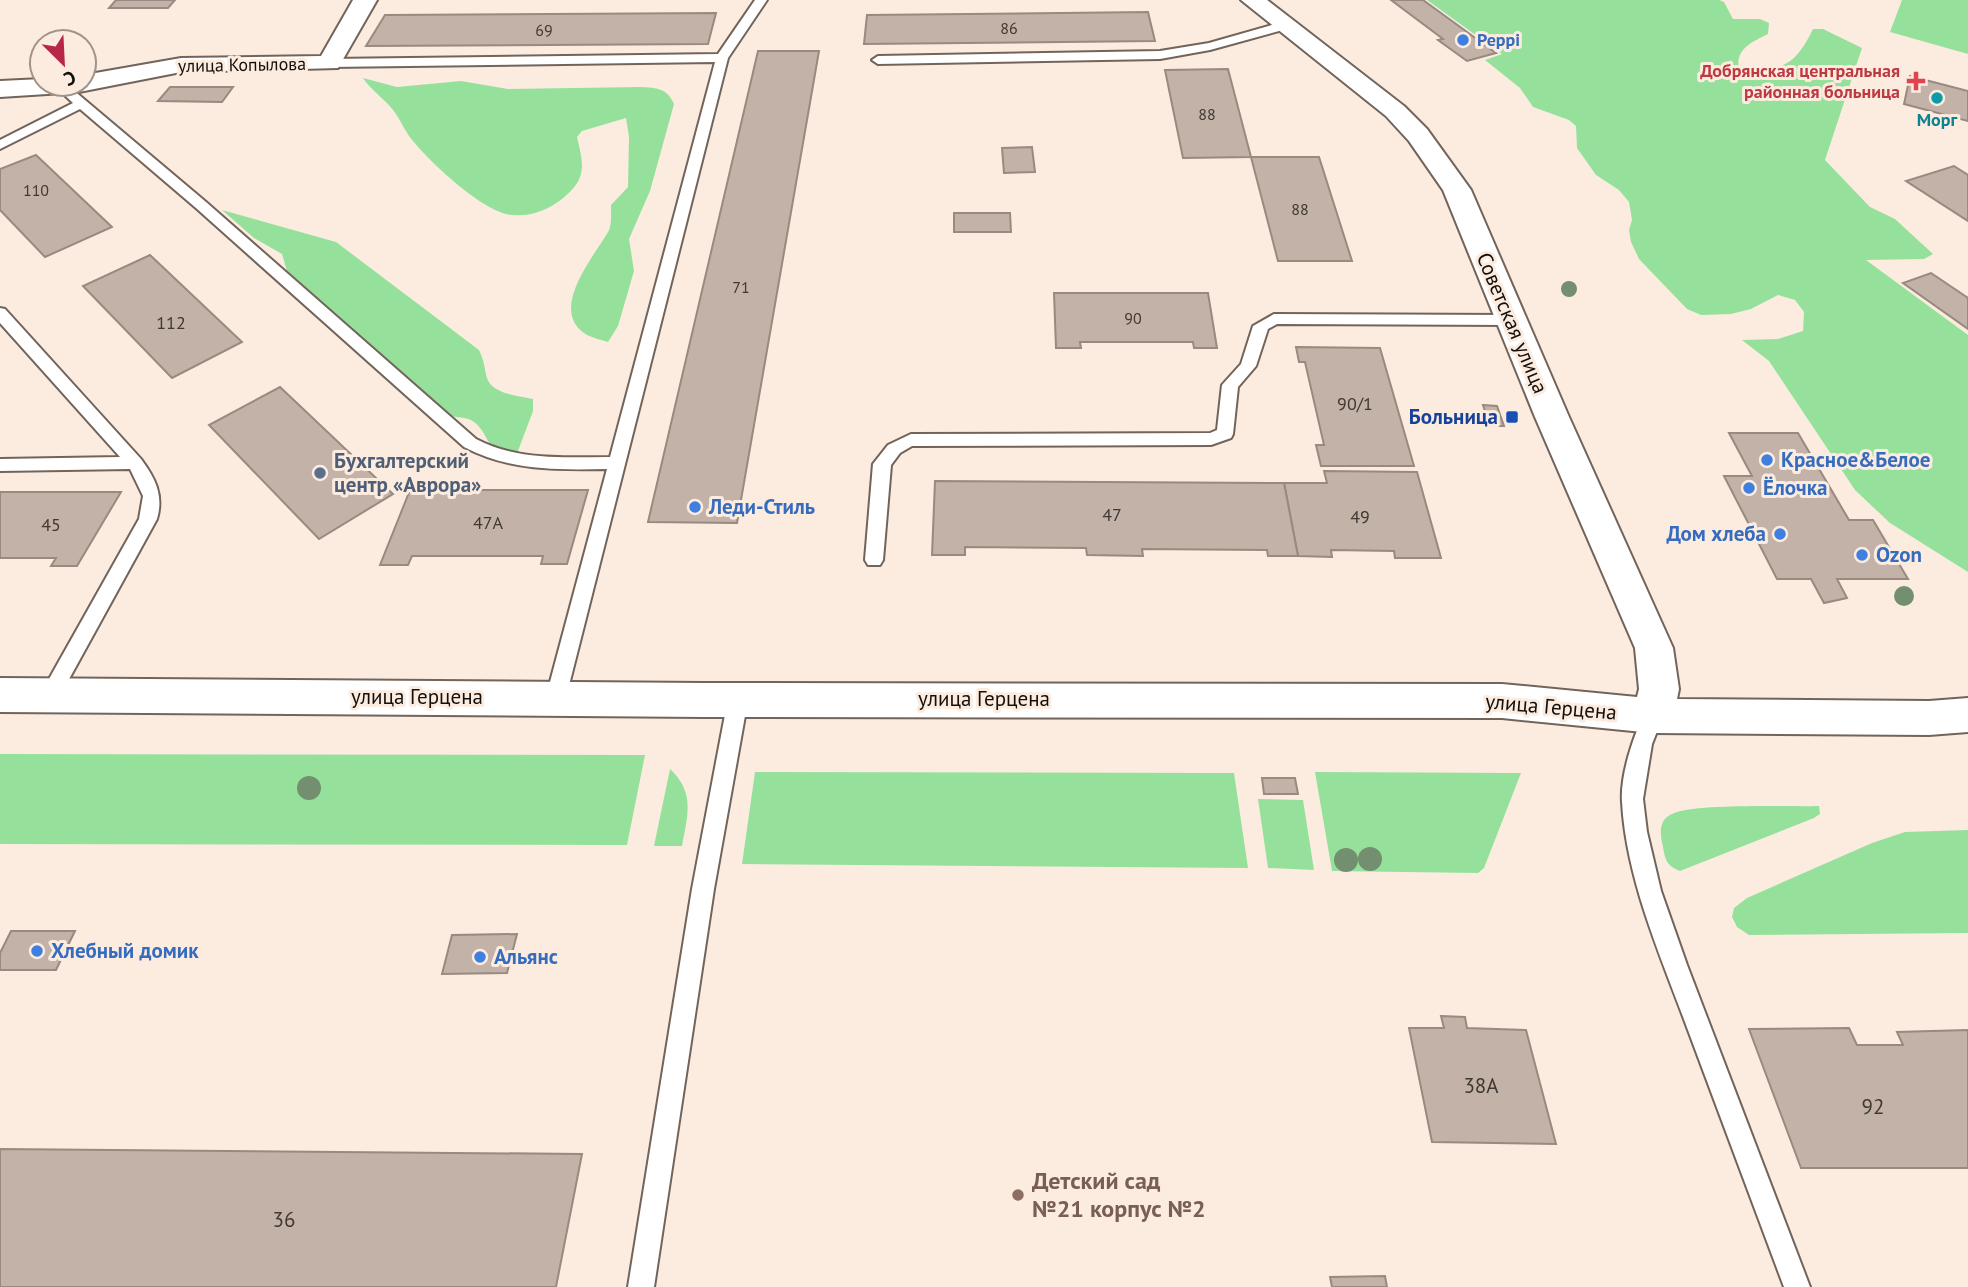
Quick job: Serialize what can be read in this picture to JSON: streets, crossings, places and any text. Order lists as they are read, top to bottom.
{
  "streets": {
    "street": ["улица Копылова", "Советская улица", "улица Герцена"]
  },
  "crossings": [
    ["Советская улица", "улица Герцена"]
  ],
  "places": {
    "other": [
      "Peppi",
      "Морг",
      "Красное&Белое",
      "Бухгалтерский центр «Аврора»",
      "Ёлочка",
      "Леди-Стиль",
      "Дом хлеба",
      "Ozon",
      "Хлебный домик",
      "Альянс",
      "Детский сад №21 корпус №2"
    ],
    "health": ["Добрянская центральная районная больница"],
    "transit": ["Больница"]
  },
  "house_numbers": [
    "86",
    "69",
    "88",
    "110",
    "88",
    "71",
    "90",
    "112",
    "90/1",
    "47",
    "49",
    "47А",
    "45",
    "38А",
    "92",
    "36"
  ],
  "north": "bottom right"
}
